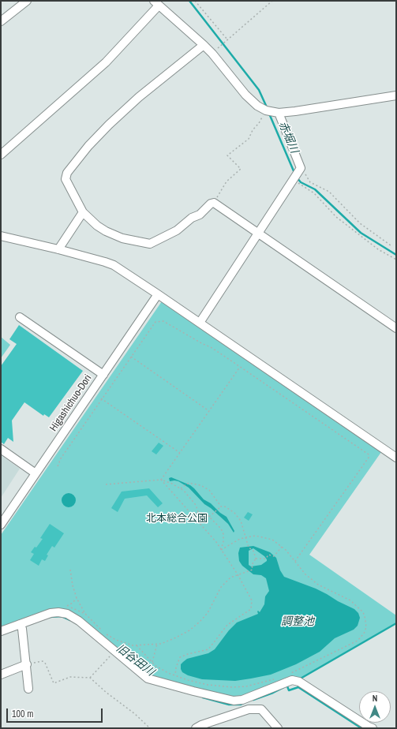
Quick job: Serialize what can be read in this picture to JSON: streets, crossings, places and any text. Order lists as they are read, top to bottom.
{
  "streets": {
    "street": ["Higashichuo-Dori"]
  },
  "water": ["赤堀川", "調整池", "旧谷田川"],
  "parks": ["北本総合公園"],
  "scale_bar": "100 m",
  "north": "top"
}
